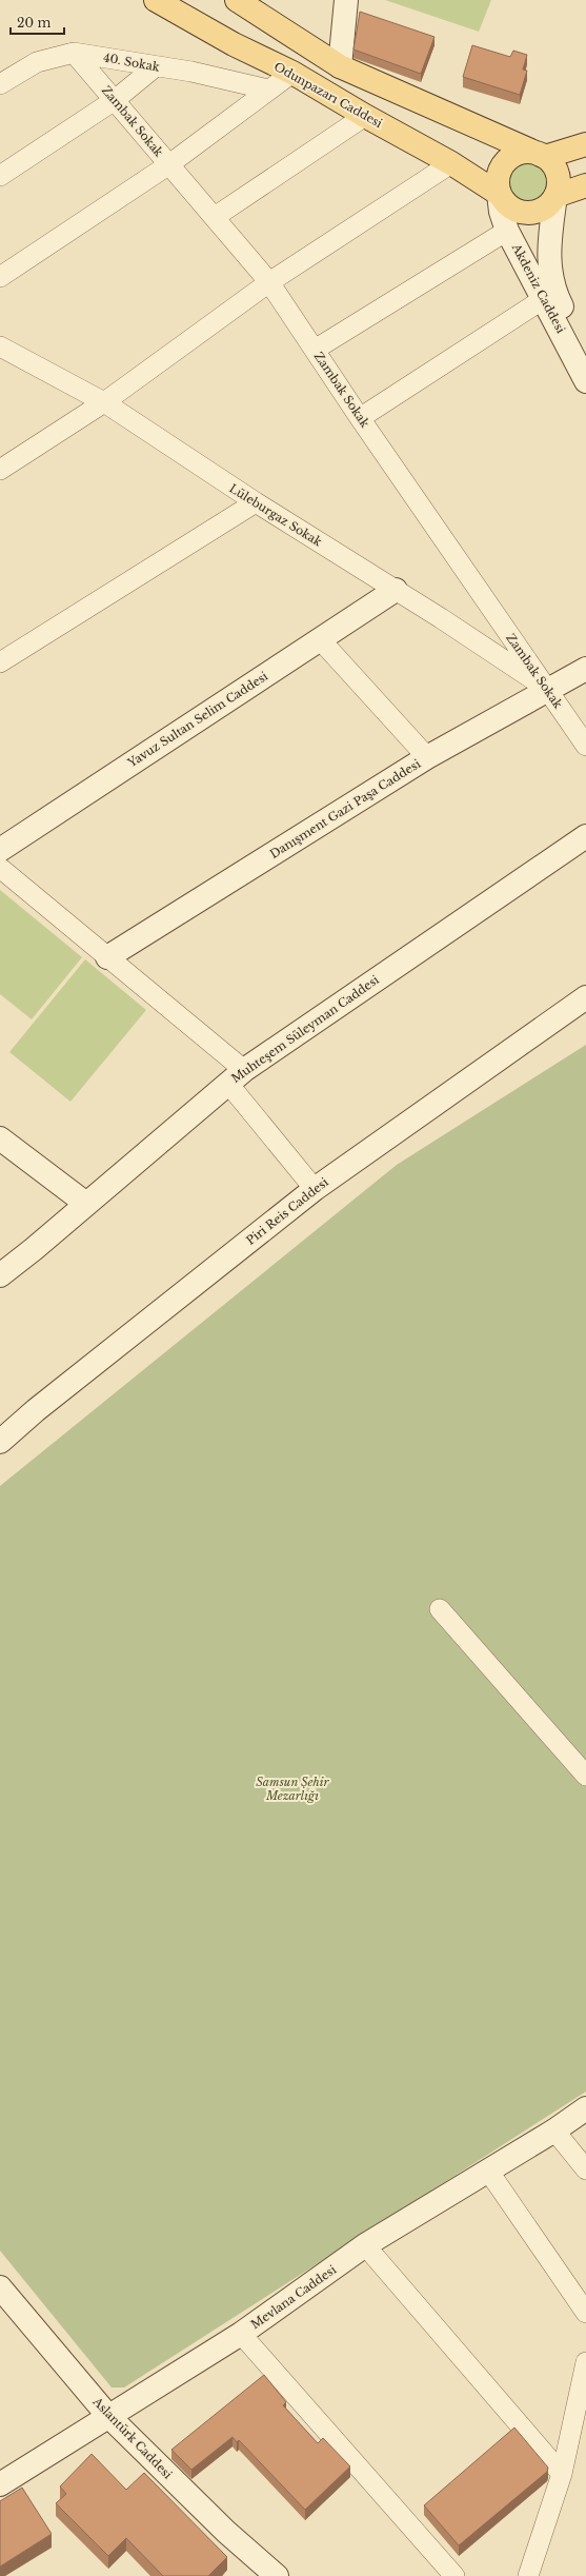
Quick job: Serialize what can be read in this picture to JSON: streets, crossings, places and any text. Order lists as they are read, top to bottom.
{
  "streets": {
    "main road": ["Odunpazarı Caddesi"],
    "street": [
      "40. Sokak",
      "Zambak Sokak",
      "Akdeniz Caddesi",
      "Lüleburgaz Sokak",
      "Yavuz Sultan Selim Caddesi",
      "Danışment Gazi Paşa Caddesi",
      "Muhteşem Süleyman Caddesi",
      "Piri Reis Caddesi",
      "Mevlana Caddesi",
      "Aslantürk Caddesi"
    ]
  },
  "crossings": [
    ["40. Sokak", "Zambak Sokak"],
    ["Odunpazarı Caddesi", "Akdeniz Caddesi"],
    ["Zambak Sokak", "Lüleburgaz Sokak"],
    ["Zambak Sokak", "Danışment Gazi Paşa Caddesi"],
    ["Lüleburgaz Sokak", "Yavuz Sultan Selim Caddesi"],
    ["Lüleburgaz Sokak", "Danışment Gazi Paşa Caddesi"],
    ["Mevlana Caddesi", "Aslantürk Caddesi"]
  ],
  "parks": ["Samsun Şehir Mezarlığı"],
  "scale_bar": "20 m"
}
